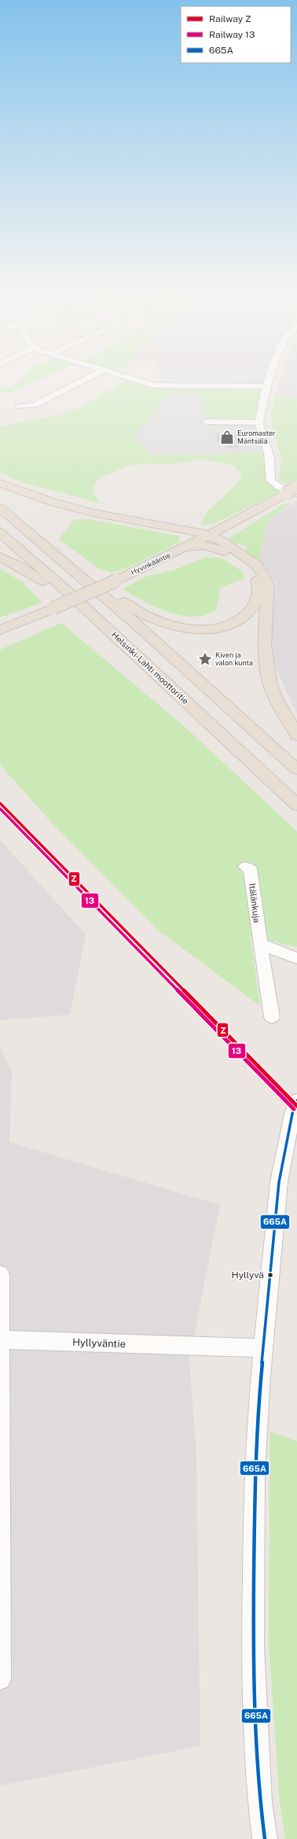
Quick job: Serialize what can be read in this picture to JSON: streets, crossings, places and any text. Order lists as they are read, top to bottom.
{
  "streets": {
    "highway": ["Hyvinkääntie", "Helsinki-Lahti moottoritie"],
    "street": ["Itälänkuja", "Hyllyväntie"]
  },
  "places": {
    "shop": ["Euromaster Mäntsälä"],
    "place": ["Kiven ja valon kunta"],
    "other": ["Hyllyvä"]
  },
  "lines": ["rail line Z", "rail line 13", "transit line 665A"],
  "legend": ["Railway Z", "Railway 13", "665A"]
}
